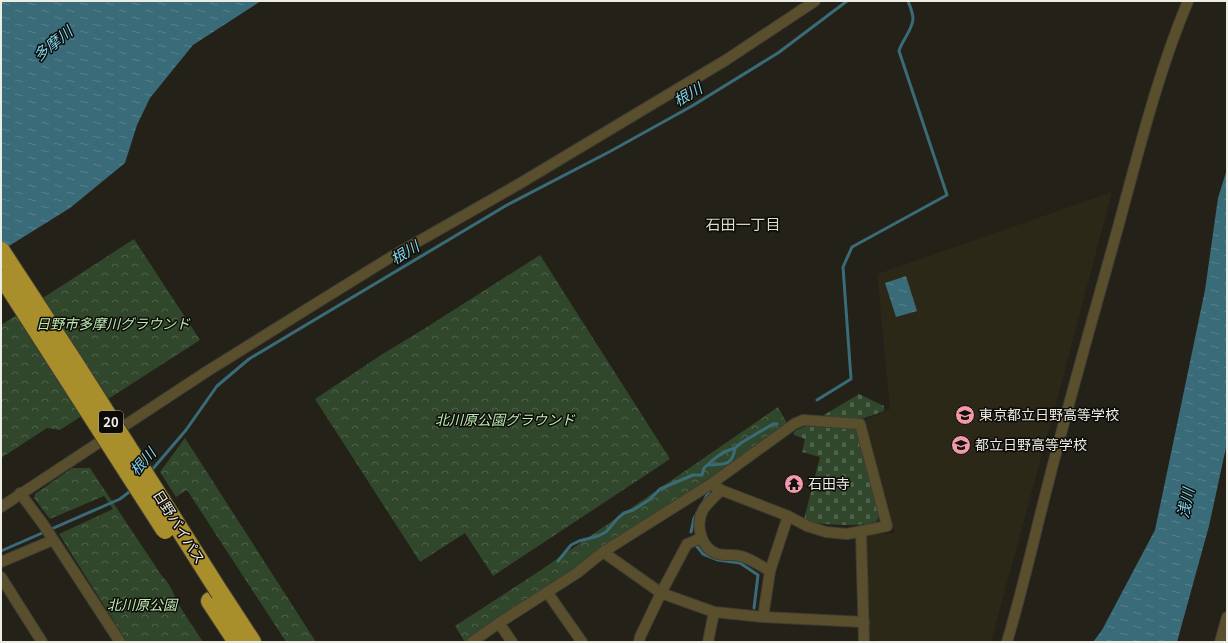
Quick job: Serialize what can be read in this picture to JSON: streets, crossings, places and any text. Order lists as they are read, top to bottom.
{
  "streets": {
    "highway": ["20", "日野バイパス"]
  },
  "districts": ["石田一丁目"],
  "water": ["多摩川", "根川", "浅川"],
  "parks": ["日野市多摩川グラウンド", "北川原公園グラウンド", "北川原公園"],
  "places": {
    "school or university": ["東京都立日野高等学校", "都立日野高等学校"],
    "temple": ["石田寺"]
  }
}
